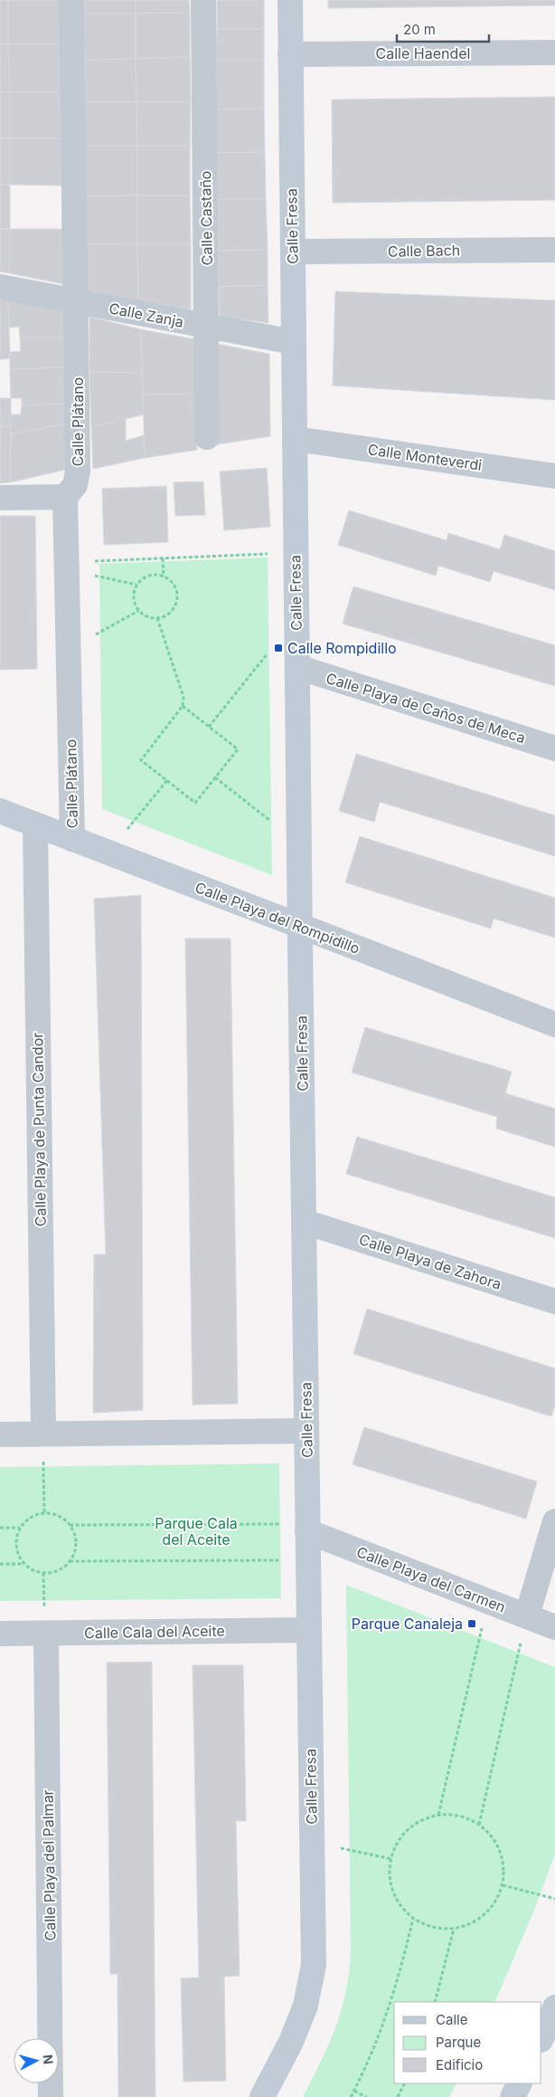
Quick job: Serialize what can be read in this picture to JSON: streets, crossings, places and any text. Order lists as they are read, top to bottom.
{
  "streets": {
    "street": [
      "Calle Haendel",
      "Calle Castaño",
      "Calle Fresa",
      "Calle Bach",
      "Calle Zanja",
      "Calle Plátano",
      "Calle Monteverdi",
      "Calle Playa de Caños de Meca",
      "Calle Playa del Rompidillo",
      "Calle Playa de Punta Candor",
      "Calle Playa de Zahora",
      "Calle Playa del Carmen",
      "Calle Cala del Aceite",
      "Calle Playa del Palmar"
    ]
  },
  "crossings": [
    ["Calle Haendel", "Calle Fresa"],
    ["Calle Castaño", "Calle Zanja"],
    ["Calle Fresa", "Calle Bach"],
    ["Calle Fresa", "Calle Zanja"],
    ["Calle Fresa", "Calle Monteverdi"],
    ["Calle Fresa", "Calle Playa de Caños de Meca"],
    ["Calle Fresa", "Calle Playa del Rompidillo"],
    ["Calle Fresa", "Calle Playa de Zahora"],
    ["Calle Fresa", "Calle Playa del Carmen"],
    ["Calle Fresa", "Calle Cala del Aceite"],
    ["Calle Zanja", "Calle Plátano"],
    ["Calle Plátano", "Calle Playa del Rompidillo"],
    ["Calle Playa del Rompidillo", "Calle Playa de Punta Candor"],
    ["Calle Cala del Aceite", "Calle Playa del Palmar"]
  ],
  "parks": ["Parque Cala del Aceite"],
  "places": {
    "transit": ["Calle Rompidillo", "Parque Canaleja"]
  },
  "legend": ["Calle", "Parque", "Edificio"],
  "scale_bar": "20 m",
  "north": "right"
}
